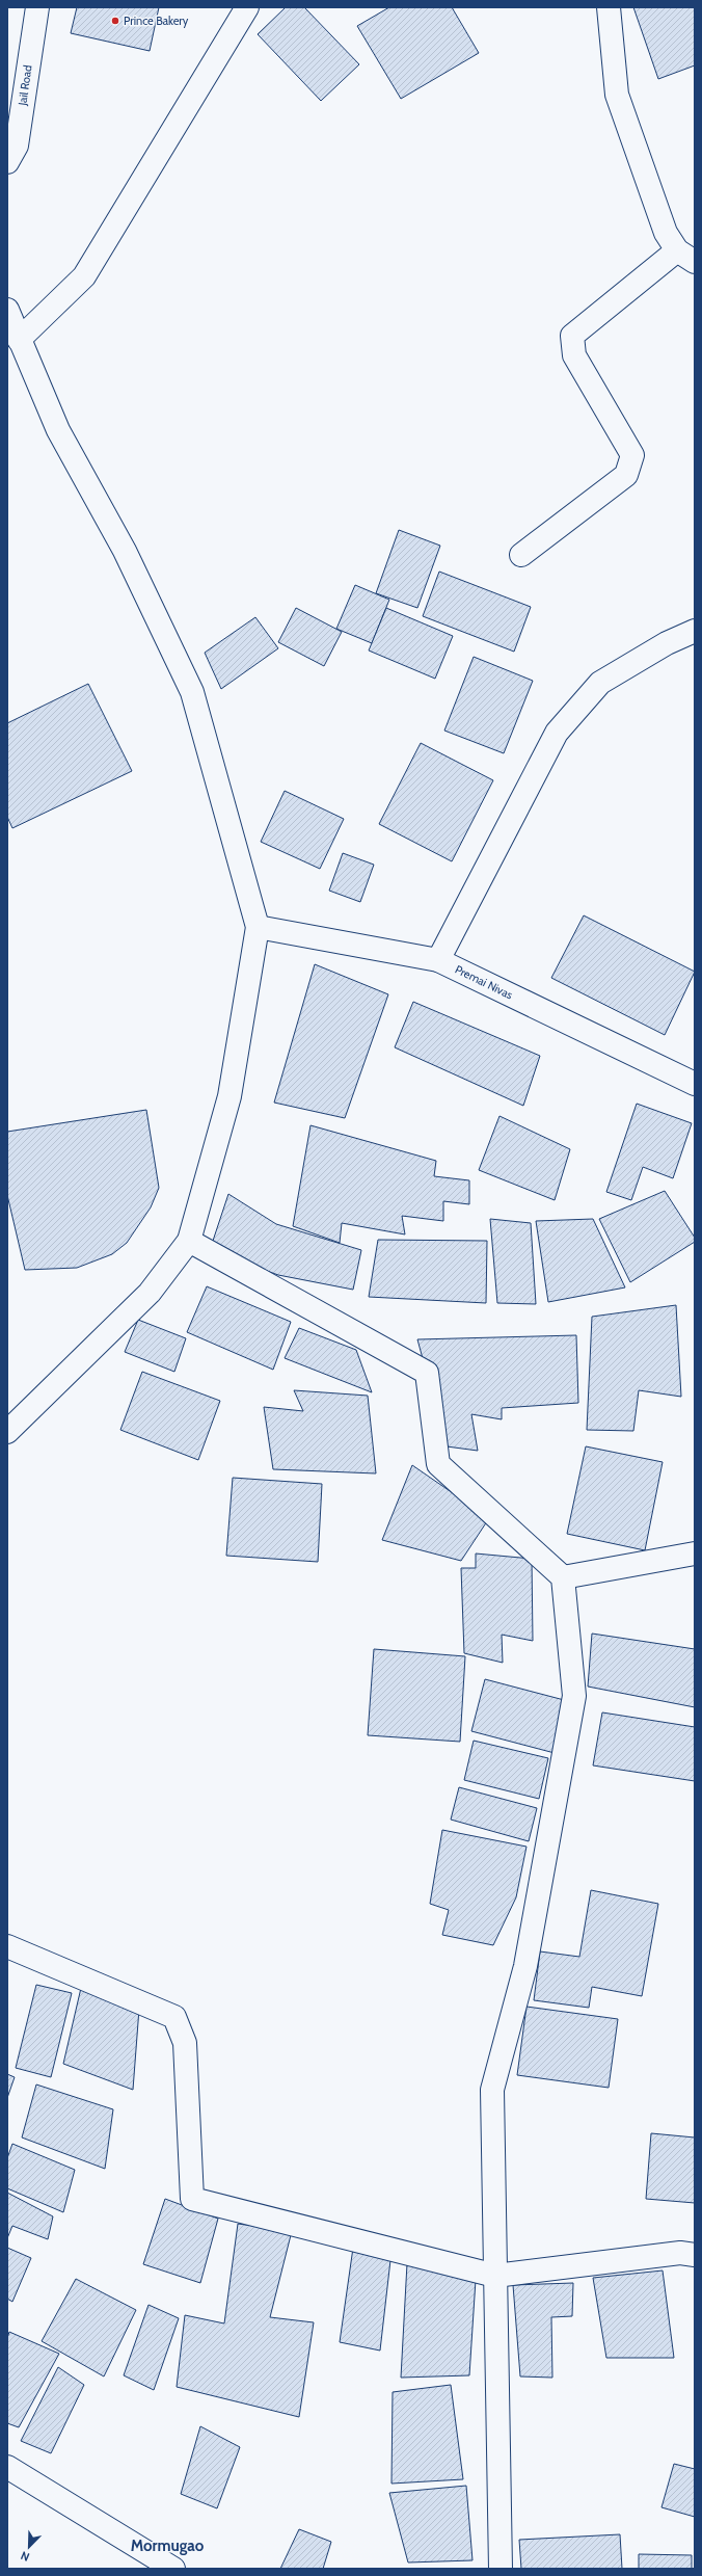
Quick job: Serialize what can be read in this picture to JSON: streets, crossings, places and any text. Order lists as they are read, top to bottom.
{
  "streets": {
    "street": ["Jail Road", "Premai Nivas"]
  },
  "districts": ["Mormugao"],
  "places": ["Prince Bakery"],
  "north": "bottom left"
}
